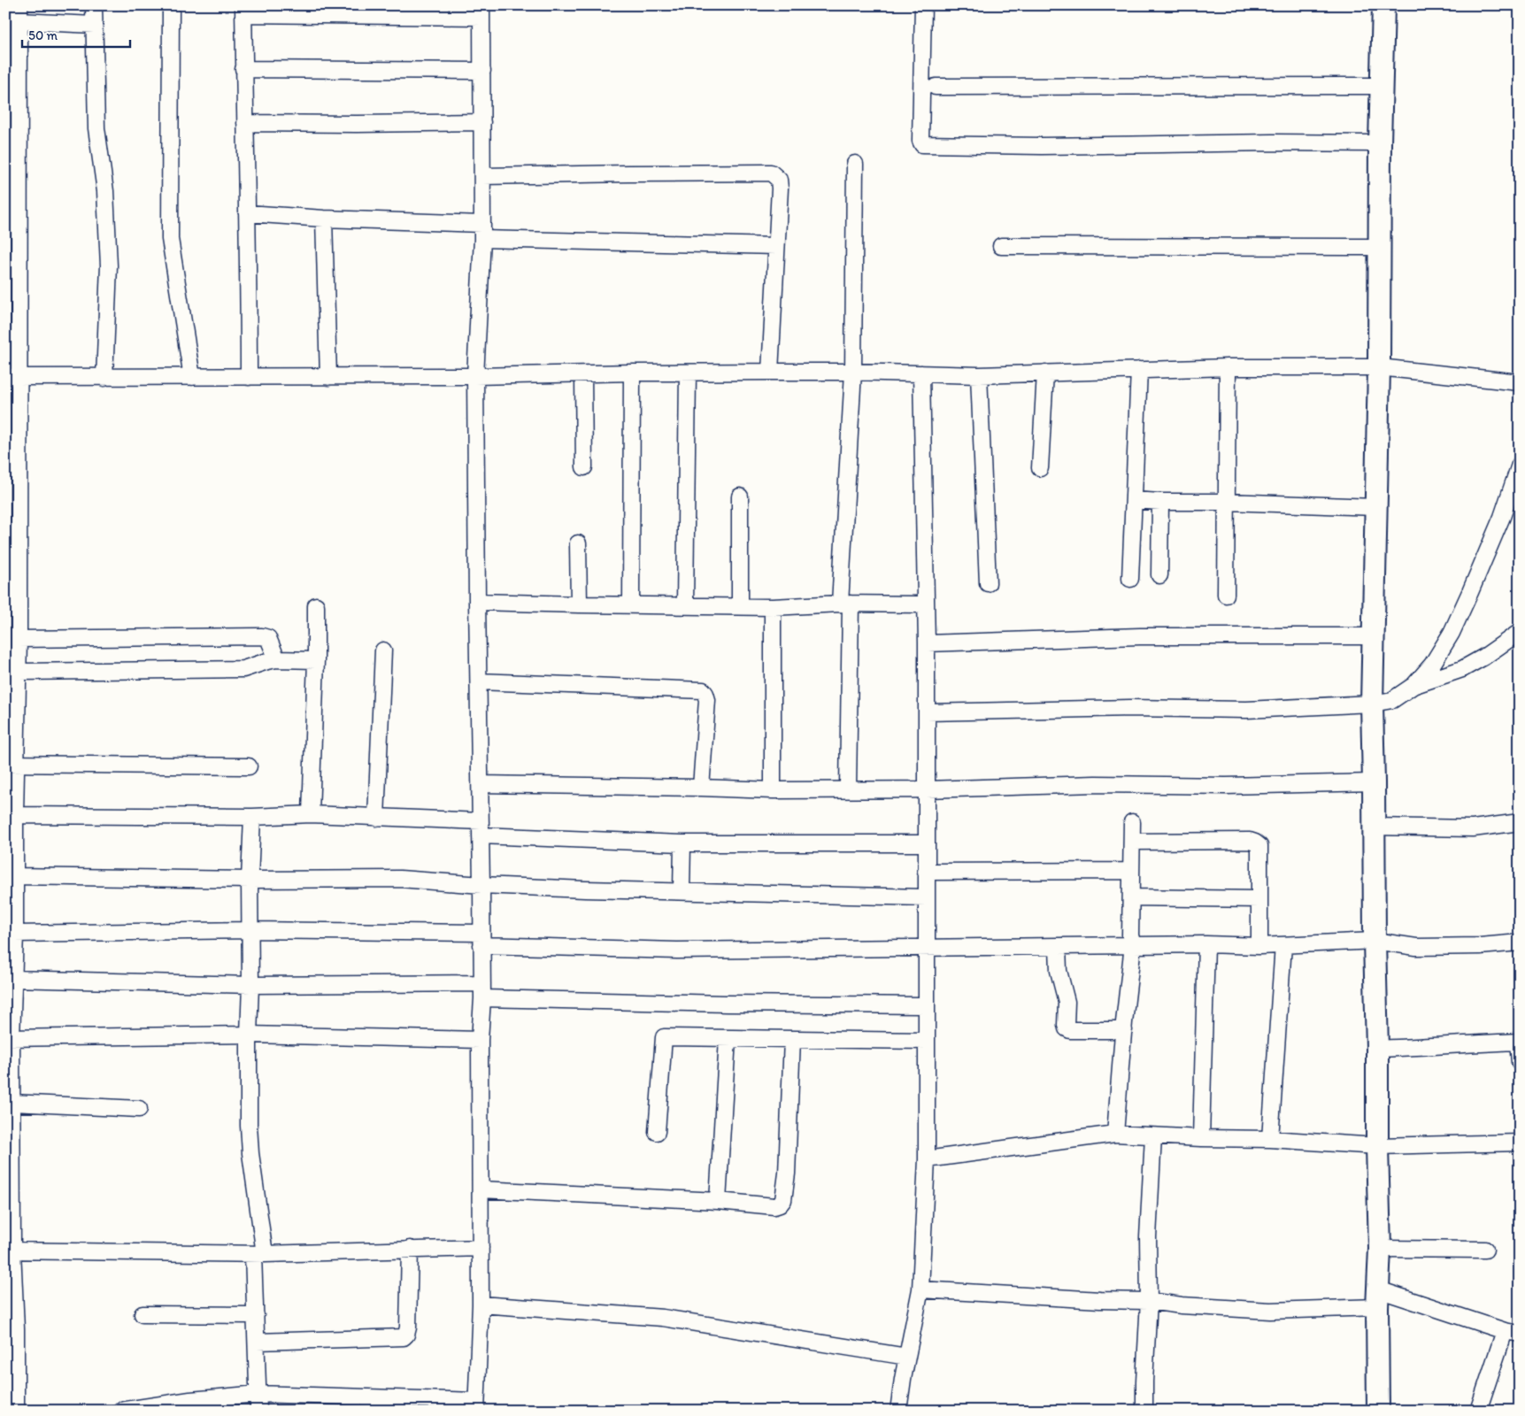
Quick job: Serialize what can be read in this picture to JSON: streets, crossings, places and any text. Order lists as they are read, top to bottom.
{
  "scale_bar": "50 m"
}
